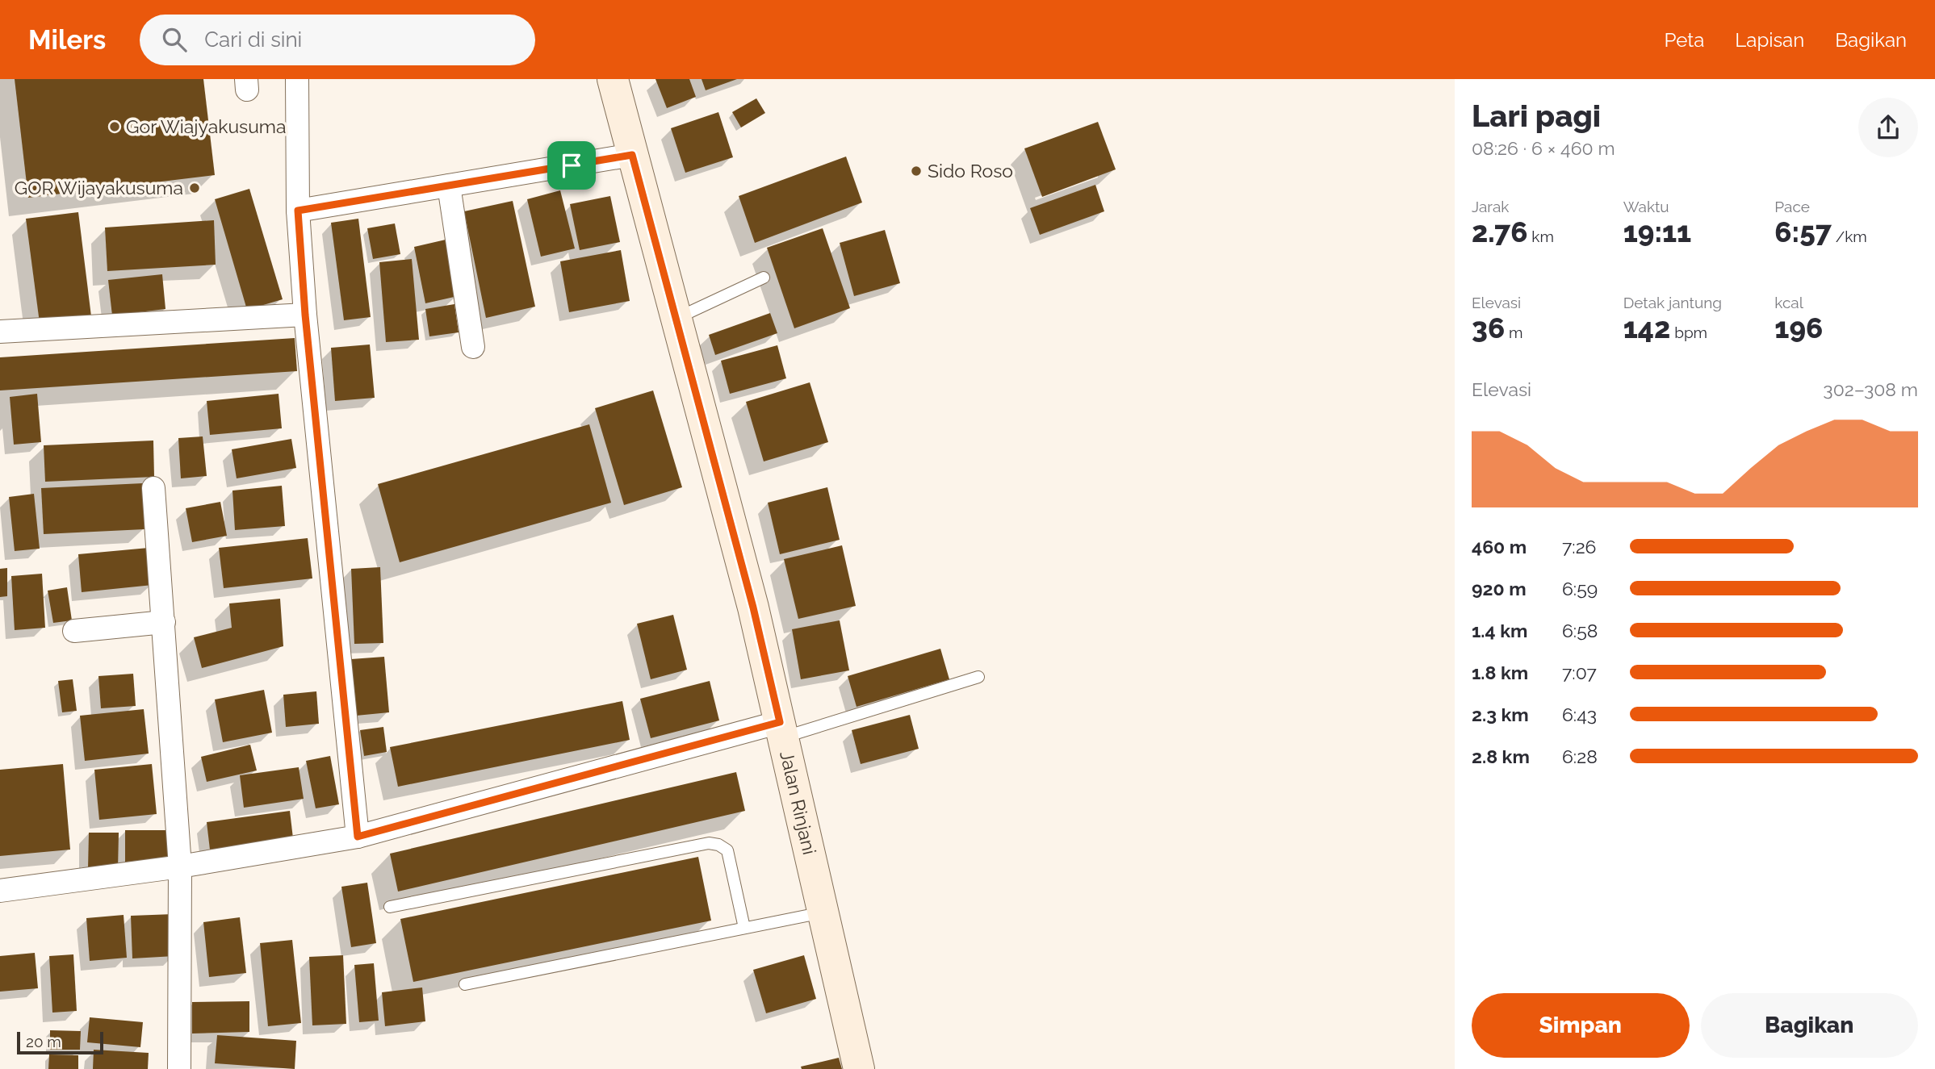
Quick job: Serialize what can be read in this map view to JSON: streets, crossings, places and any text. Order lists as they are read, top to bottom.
{
  "streets": {
    "street": ["Jalan Rinjani"]
  },
  "places": ["Gor Wiajyakusuma", "Sido Roso", "GOR Wijayakusuma"],
  "scale_bar": "20 m",
  "page": {
    "header": "Milers",
    "search": "Cari di sini",
    "nav": ["Peta", "Lapisan", "Bagikan"],
    "heading": ["Lari pagi", "08:26 · 6 × 460 m"],
    "stats": [
      ["Jarak", "2.76 km"],
      ["Waktu", "19:11"],
      ["Pace", "6:57 /km"],
      ["Elevasi", "36 m"],
      ["Detak jantung", "142 bpm"],
      ["kcal", "196"]
    ],
    "chart": ["Elevasi", "302–308 m"],
    "list": [
      {
        "name": "460 m",
        "note": "7:26"
      },
      {
        "name": "920 m",
        "note": "6:59"
      },
      {
        "name": "1.4 km",
        "note": "6:58"
      },
      {
        "name": "1.8 km",
        "note": "7:07"
      },
      {
        "name": "2.3 km",
        "note": "6:43"
      },
      {
        "name": "2.8 km",
        "note": "6:28"
      }
    ],
    "buttons": ["Simpan", "Bagikan"],
    "scale": "20 m"
  }
}
